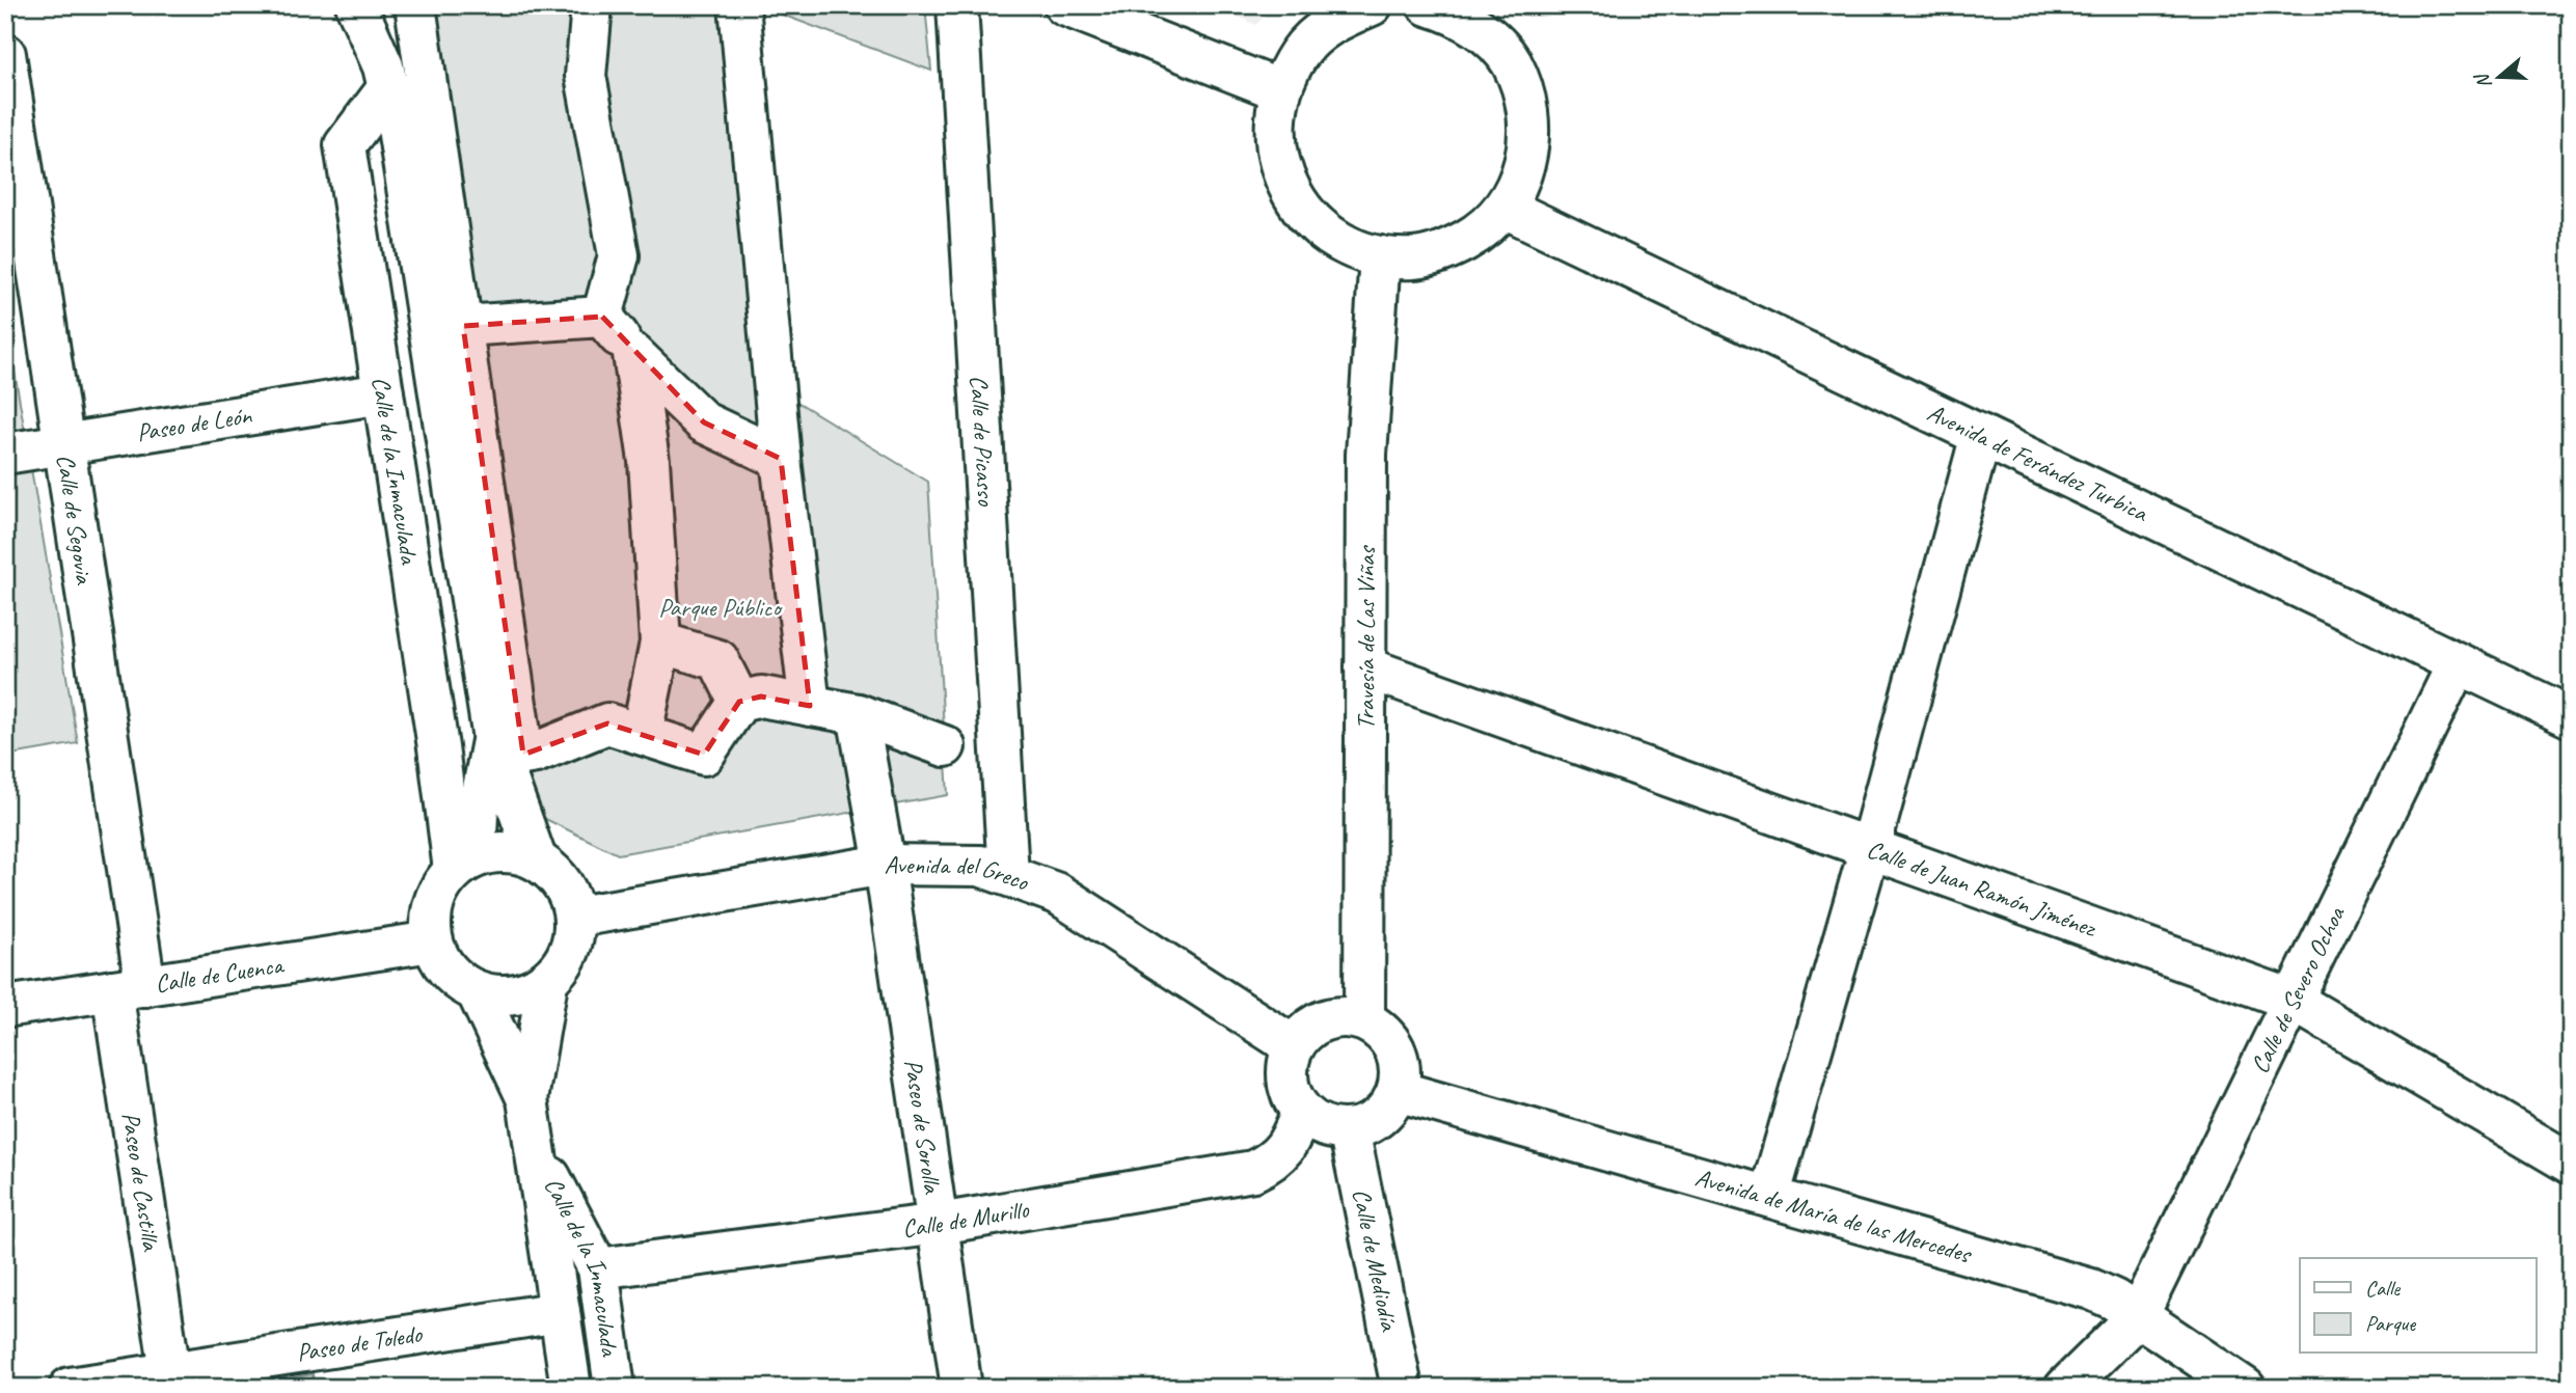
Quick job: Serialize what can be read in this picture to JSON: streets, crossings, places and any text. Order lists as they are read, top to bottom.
{
  "streets": {
    "street": [
      "Paseo de León",
      "Calle de Picasso",
      "Avenida de Ferández Turbica",
      "Calle de la Inmaculada",
      "Calle de Segovia",
      "Travesía de Las Viñas",
      "Avenida del Greco",
      "Calle de Juan Ramón Jiménez",
      "Calle de Cuenca",
      "Calle de Severo Ochoa",
      "Paseo de Sorolla",
      "Paseo de Castilla",
      "Avenida de María de las Mercedes",
      "Calle de Murillo",
      "Calle de Mediodía",
      "Paseo de Toledo"
    ]
  },
  "crossings": [
    ["Paseo de León", "Calle de la Inmaculada"],
    ["Paseo de León", "Calle de Segovia"],
    ["Calle de Picasso", "Avenida del Greco"],
    ["Avenida de Ferández Turbica", "Calle de Severo Ochoa"],
    ["Calle de la Inmaculada", "Avenida del Greco"],
    ["Calle de la Inmaculada", "Calle de Cuenca"],
    ["Calle de la Inmaculada", "Calle de Murillo"],
    ["Calle de la Inmaculada", "Paseo de Toledo"],
    ["Calle de Segovia", "Calle de Cuenca"],
    ["Calle de Segovia", "Paseo de Castilla"],
    ["Travesía de Las Viñas", "Avenida del Greco"],
    ["Travesía de Las Viñas", "Calle de Juan Ramón Jiménez"],
    ["Travesía de Las Viñas", "Avenida de María de las Mercedes"],
    ["Travesía de Las Viñas", "Calle de Murillo"],
    ["Travesía de Las Viñas", "Calle de Mediodía"],
    ["Avenida del Greco", "Calle de Cuenca"],
    ["Avenida del Greco", "Paseo de Sorolla"],
    ["Avenida del Greco", "Avenida de María de las Mercedes"],
    ["Avenida del Greco", "Calle de Murillo"],
    ["Avenida del Greco", "Calle de Mediodía"],
    ["Calle de Juan Ramón Jiménez", "Calle de Severo Ochoa"],
    ["Calle de Cuenca", "Paseo de Castilla"],
    ["Calle de Severo Ochoa", "Avenida de María de las Mercedes"],
    ["Paseo de Sorolla", "Calle de Murillo"],
    ["Paseo de Castilla", "Paseo de Toledo"],
    ["Avenida de María de las Mercedes", "Calle de Murillo"],
    ["Avenida de María de las Mercedes", "Calle de Mediodía"],
    ["Calle de Murillo", "Calle de Mediodía"]
  ],
  "parks": ["Parque Público"],
  "legend": ["Calle", "Parque"],
  "north": "left"
}
